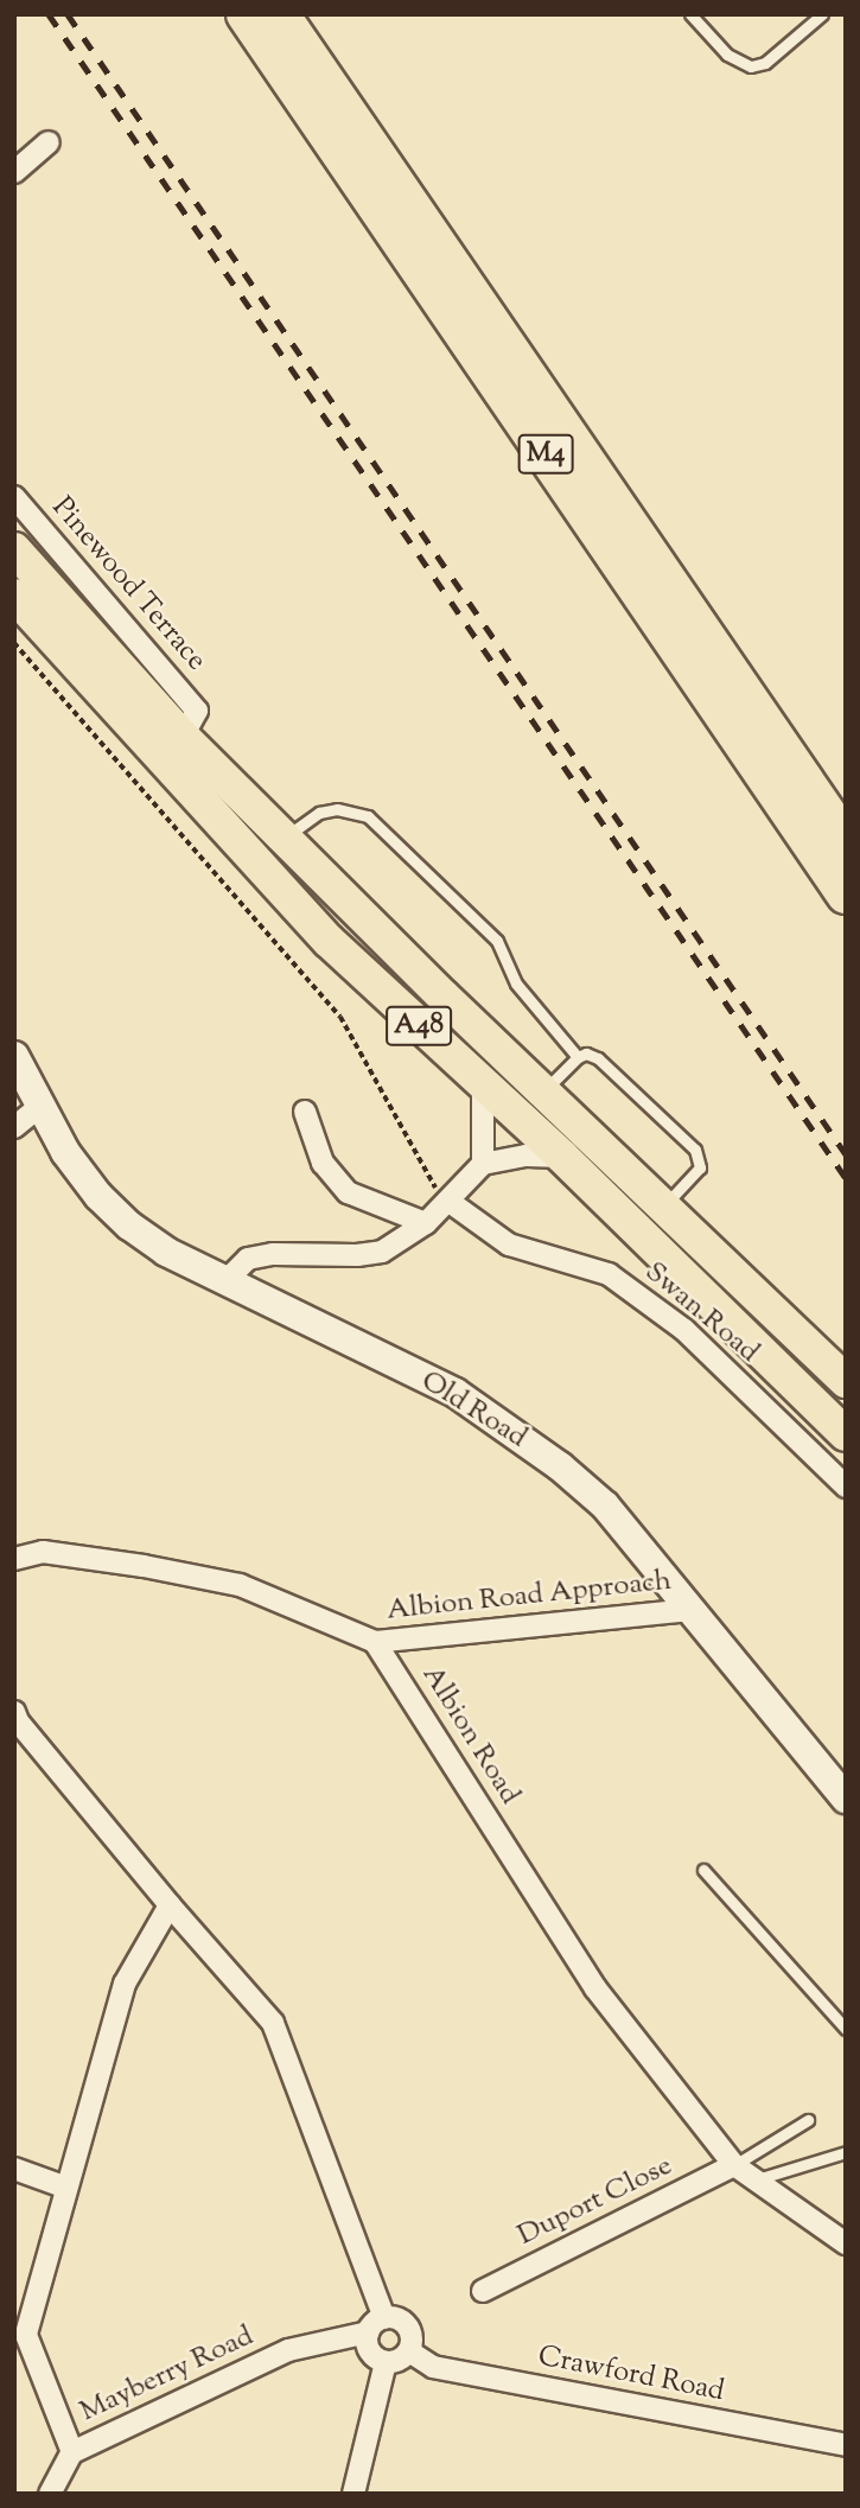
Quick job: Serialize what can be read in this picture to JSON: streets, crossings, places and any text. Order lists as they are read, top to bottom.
{
  "streets": {
    "highway": ["M4"],
    "main road": ["A48"],
    "street": [
      "Pinewood Terrace",
      "Swan Road",
      "Old Road",
      "Albion Road Approach",
      "Albion Road",
      "Duport Close",
      "Mayberry Road",
      "Crawford Road"
    ]
  },
  "crossings": [
    ["Pinewood Terrace", "A48"],
    ["Old Road", "Albion Road Approach"],
    ["Albion Road Approach", "Albion Road"],
    ["Albion Road", "Duport Close"],
    ["Mayberry Road", "Crawford Road"]
  ]
}
